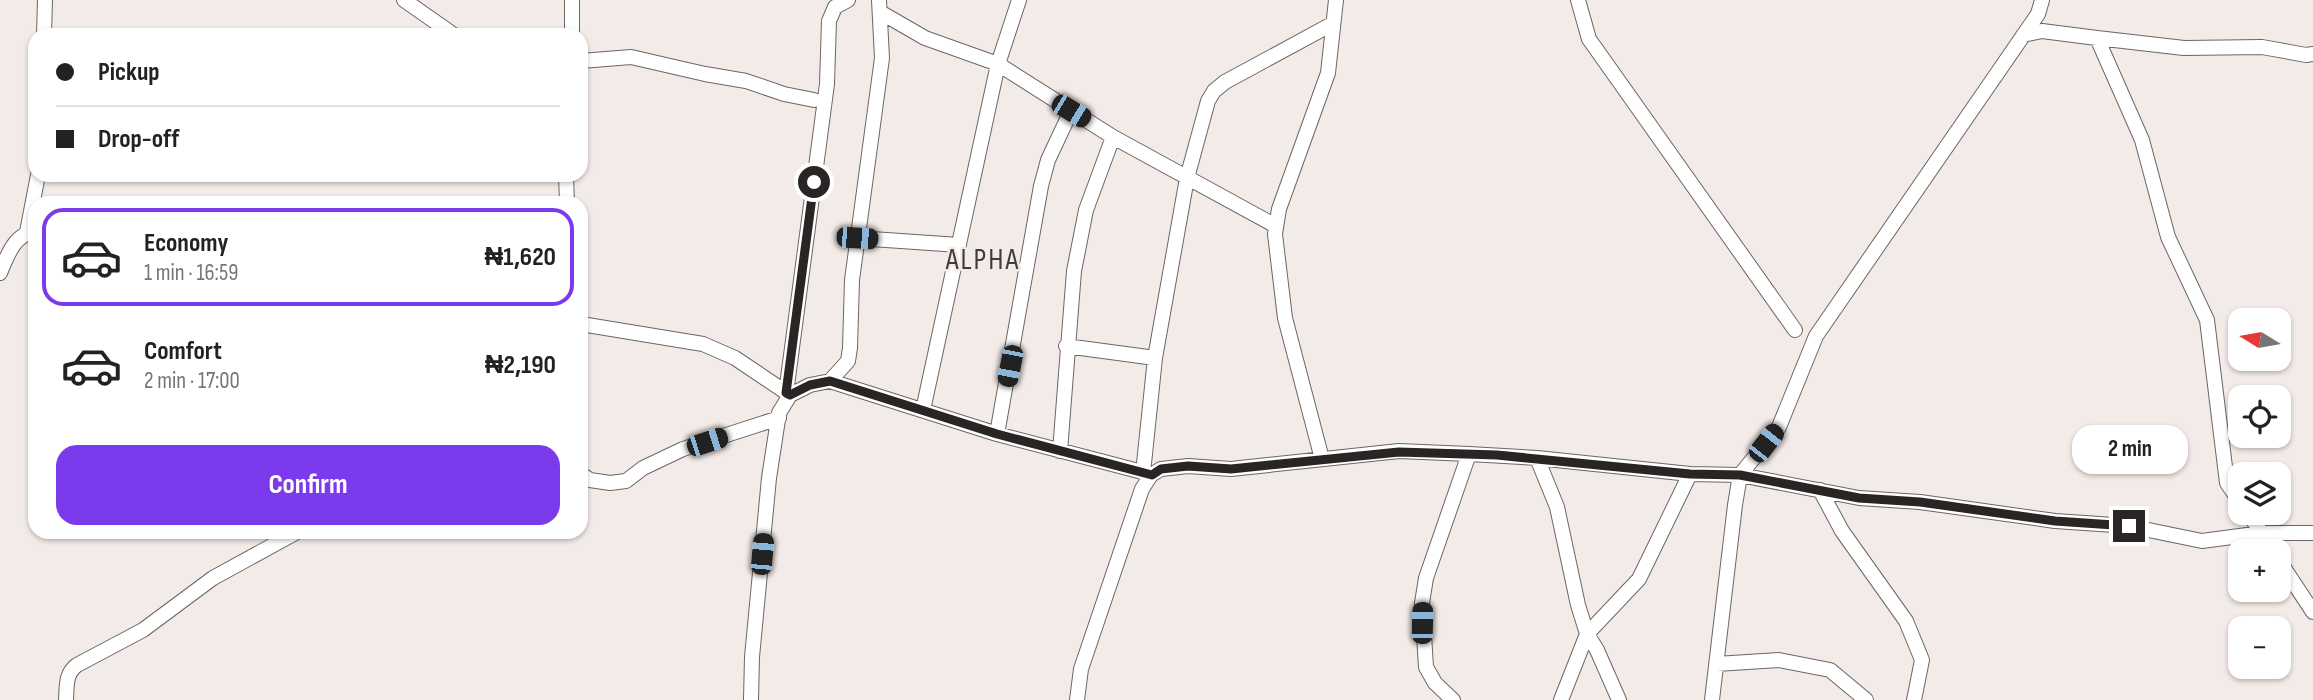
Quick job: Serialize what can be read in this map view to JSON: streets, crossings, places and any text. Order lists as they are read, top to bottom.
{
  "districts": ["ALPHA"],
  "north": "left",
  "page": {
    "banner": ["Pickup", "Drop-off"],
    "list": [
      {
        "name": "Economy",
        "note": "1 min · 16:59",
        "value": "₦1,620"
      },
      {
        "name": "Comfort",
        "note": "2 min · 17:00",
        "value": "₦2,190"
      }
    ],
    "map_buttons": ["+", "−"],
    "bubble": "2 min",
    "buttons": "Confirm"
  }
}
